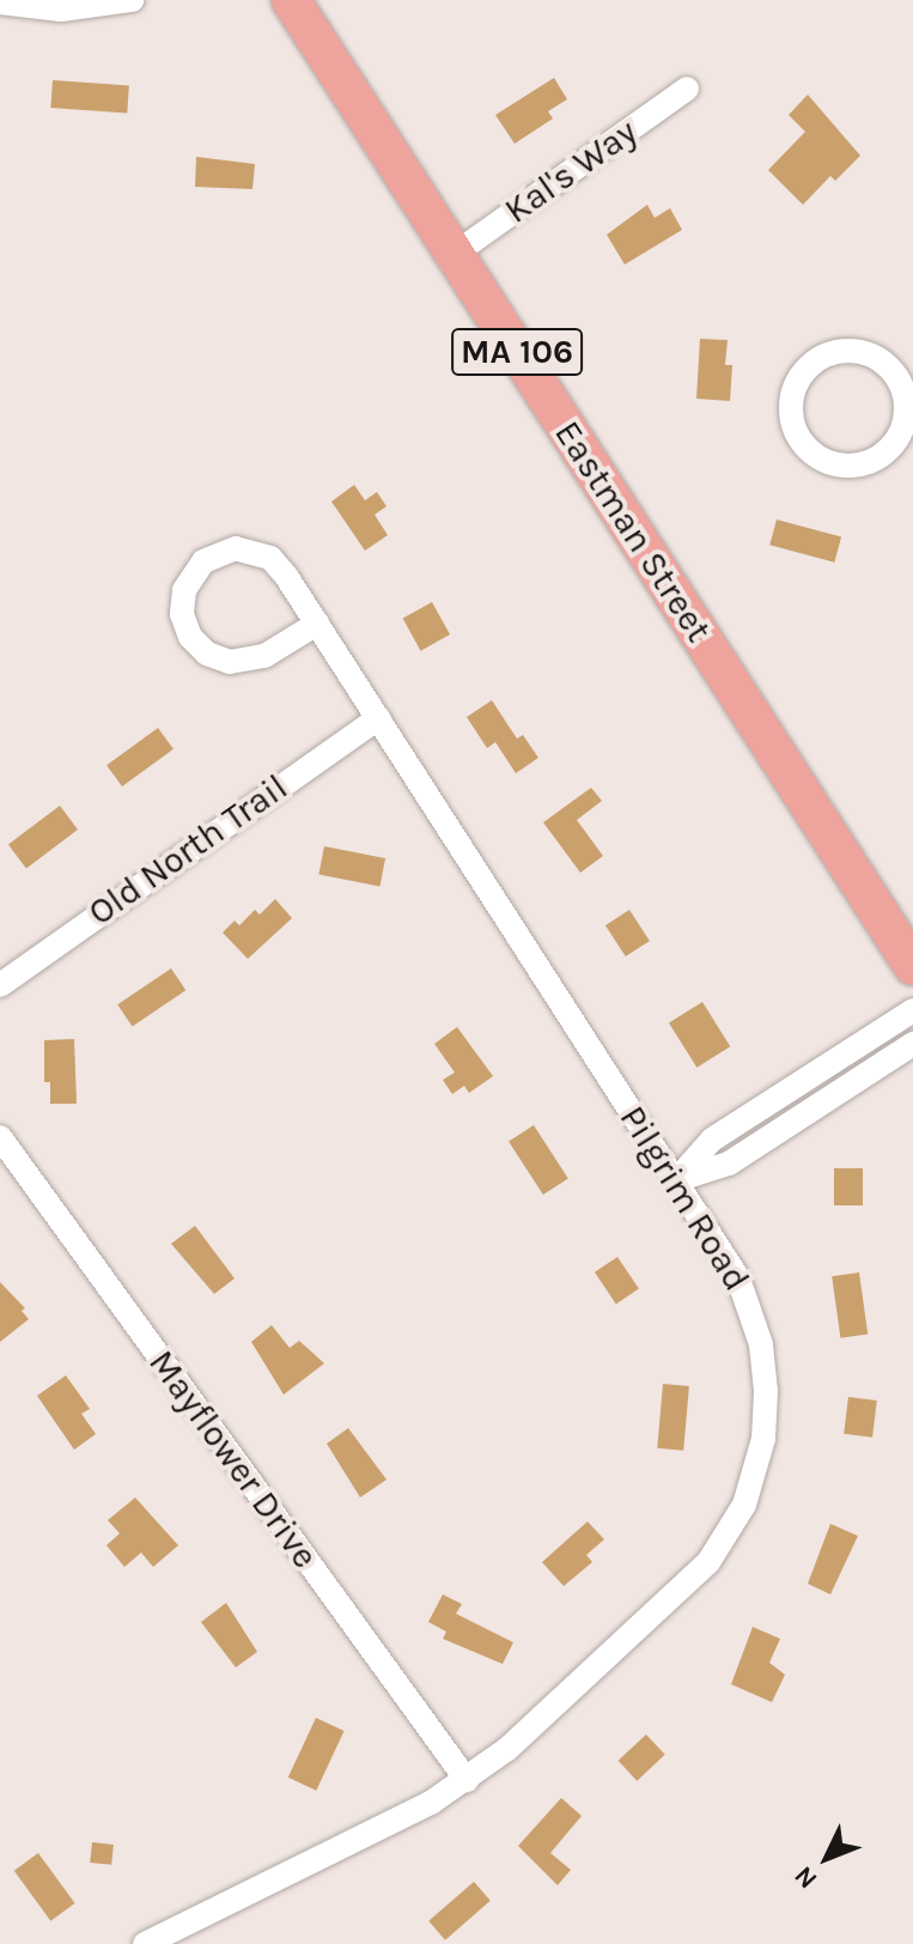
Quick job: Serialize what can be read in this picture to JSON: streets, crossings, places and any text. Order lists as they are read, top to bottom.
{
  "streets": {
    "main road": ["MA 106", "Eastman Street"],
    "street": [
      "Kal's Way",
      "Old North Trail",
      "Pilgrim Road",
      "Mayflower Drive"
    ]
  },
  "crossings": [
    ["Kal's Way", "Eastman Street"],
    ["Old North Trail", "Pilgrim Road"],
    ["Pilgrim Road", "Mayflower Drive"]
  ],
  "north": "bottom left"
}
